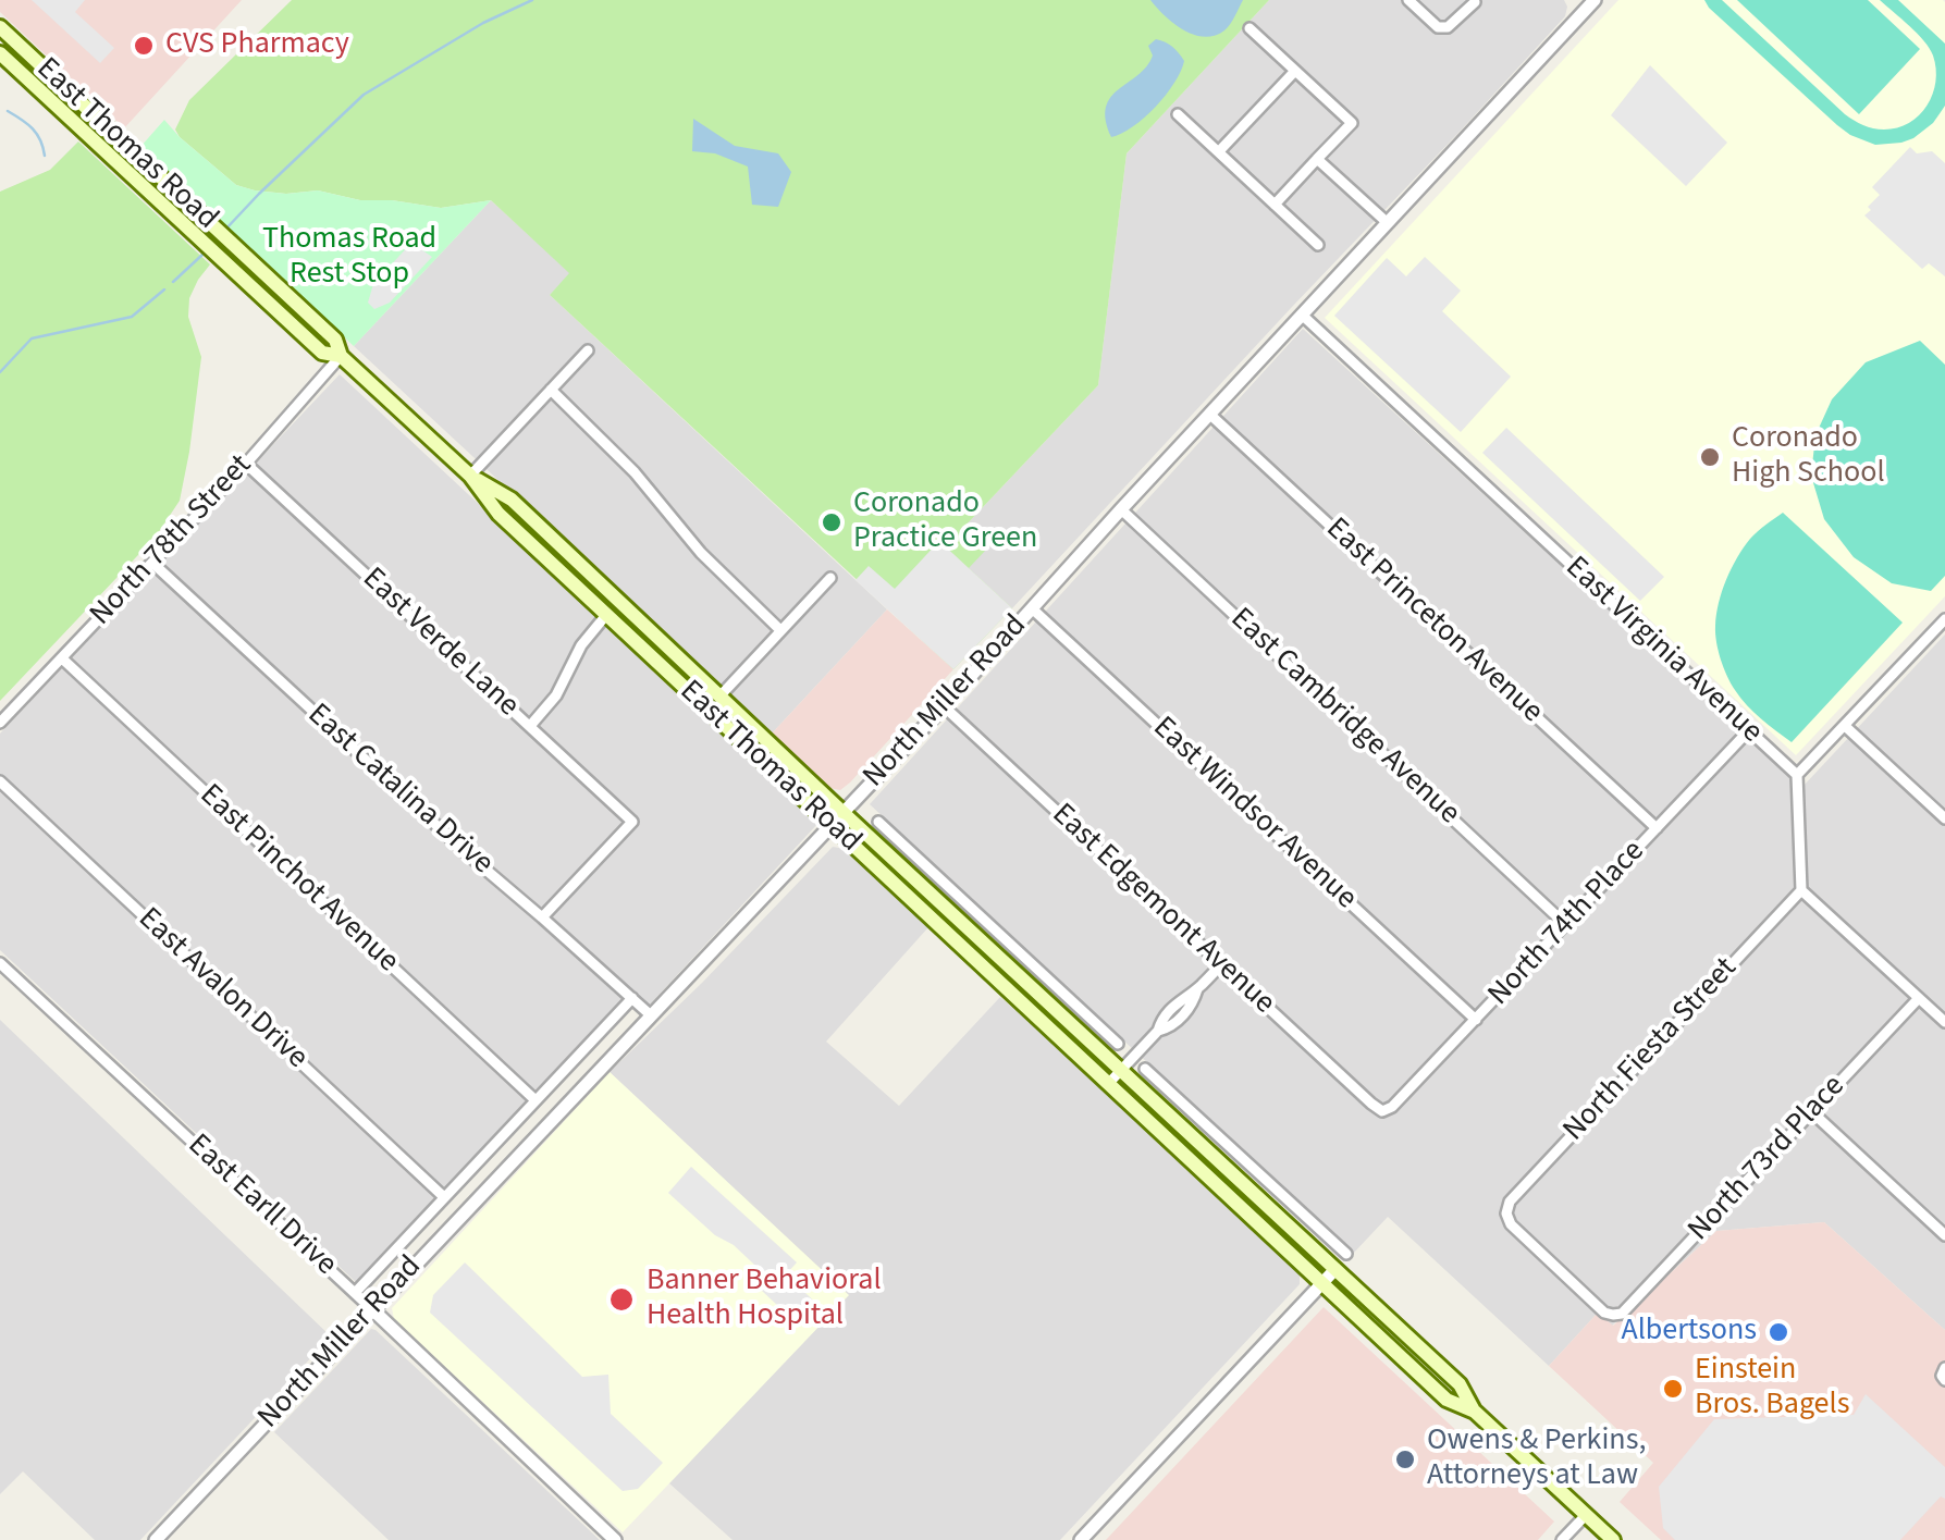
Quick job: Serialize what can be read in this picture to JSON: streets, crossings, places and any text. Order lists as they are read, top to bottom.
{
  "streets": {
    "main road": ["East Thomas Road"],
    "street": [
      "North 78th Street",
      "East Princeton Avenue",
      "East Verde Lane",
      "East Virginia Avenue",
      "North Miller Road",
      "East Cambridge Avenue",
      "East Catalina Drive",
      "East Windsor Avenue",
      "East Pinchot Avenue",
      "East Edgemont Avenue",
      "North 74th Place",
      "East Avalon Drive",
      "North Fiesta Street",
      "North 73rd Place",
      "East Earll Drive"
    ]
  },
  "crossings": [
    ["East Thomas Road", "North 78th Street"],
    ["East Thomas Road", "North Miller Road"],
    ["North 78th Street", "East Verde Lane"],
    ["North 78th Street", "East Catalina Drive"],
    ["North 78th Street", "East Pinchot Avenue"],
    ["East Princeton Avenue", "North Miller Road"],
    ["East Princeton Avenue", "North 74th Place"],
    ["East Verde Lane", "East Catalina Drive"],
    ["East Virginia Avenue", "North Miller Road"],
    ["East Virginia Avenue", "North 74th Place"],
    ["North Miller Road", "East Cambridge Avenue"],
    ["North Miller Road", "East Catalina Drive"],
    ["North Miller Road", "East Windsor Avenue"],
    ["North Miller Road", "East Pinchot Avenue"],
    ["North Miller Road", "East Edgemont Avenue"],
    ["North Miller Road", "East Avalon Drive"],
    ["North Miller Road", "East Earll Drive"],
    ["East Cambridge Avenue", "North 74th Place"],
    ["East Windsor Avenue", "North 74th Place"],
    ["East Edgemont Avenue", "North 74th Place"],
    ["North Fiesta Street", "North 73rd Place"]
  ],
  "parks": ["Thomas Road Rest Stop"],
  "places": [
    "CVS Pharmacy",
    "Coronado High School",
    "Coronado Practice Green",
    "Banner Behavioral Health Hospital",
    "Albertsons",
    "Einstein Bros. Bagels",
    "Owens & Perkins, Attorneys at Law"
  ]
}
